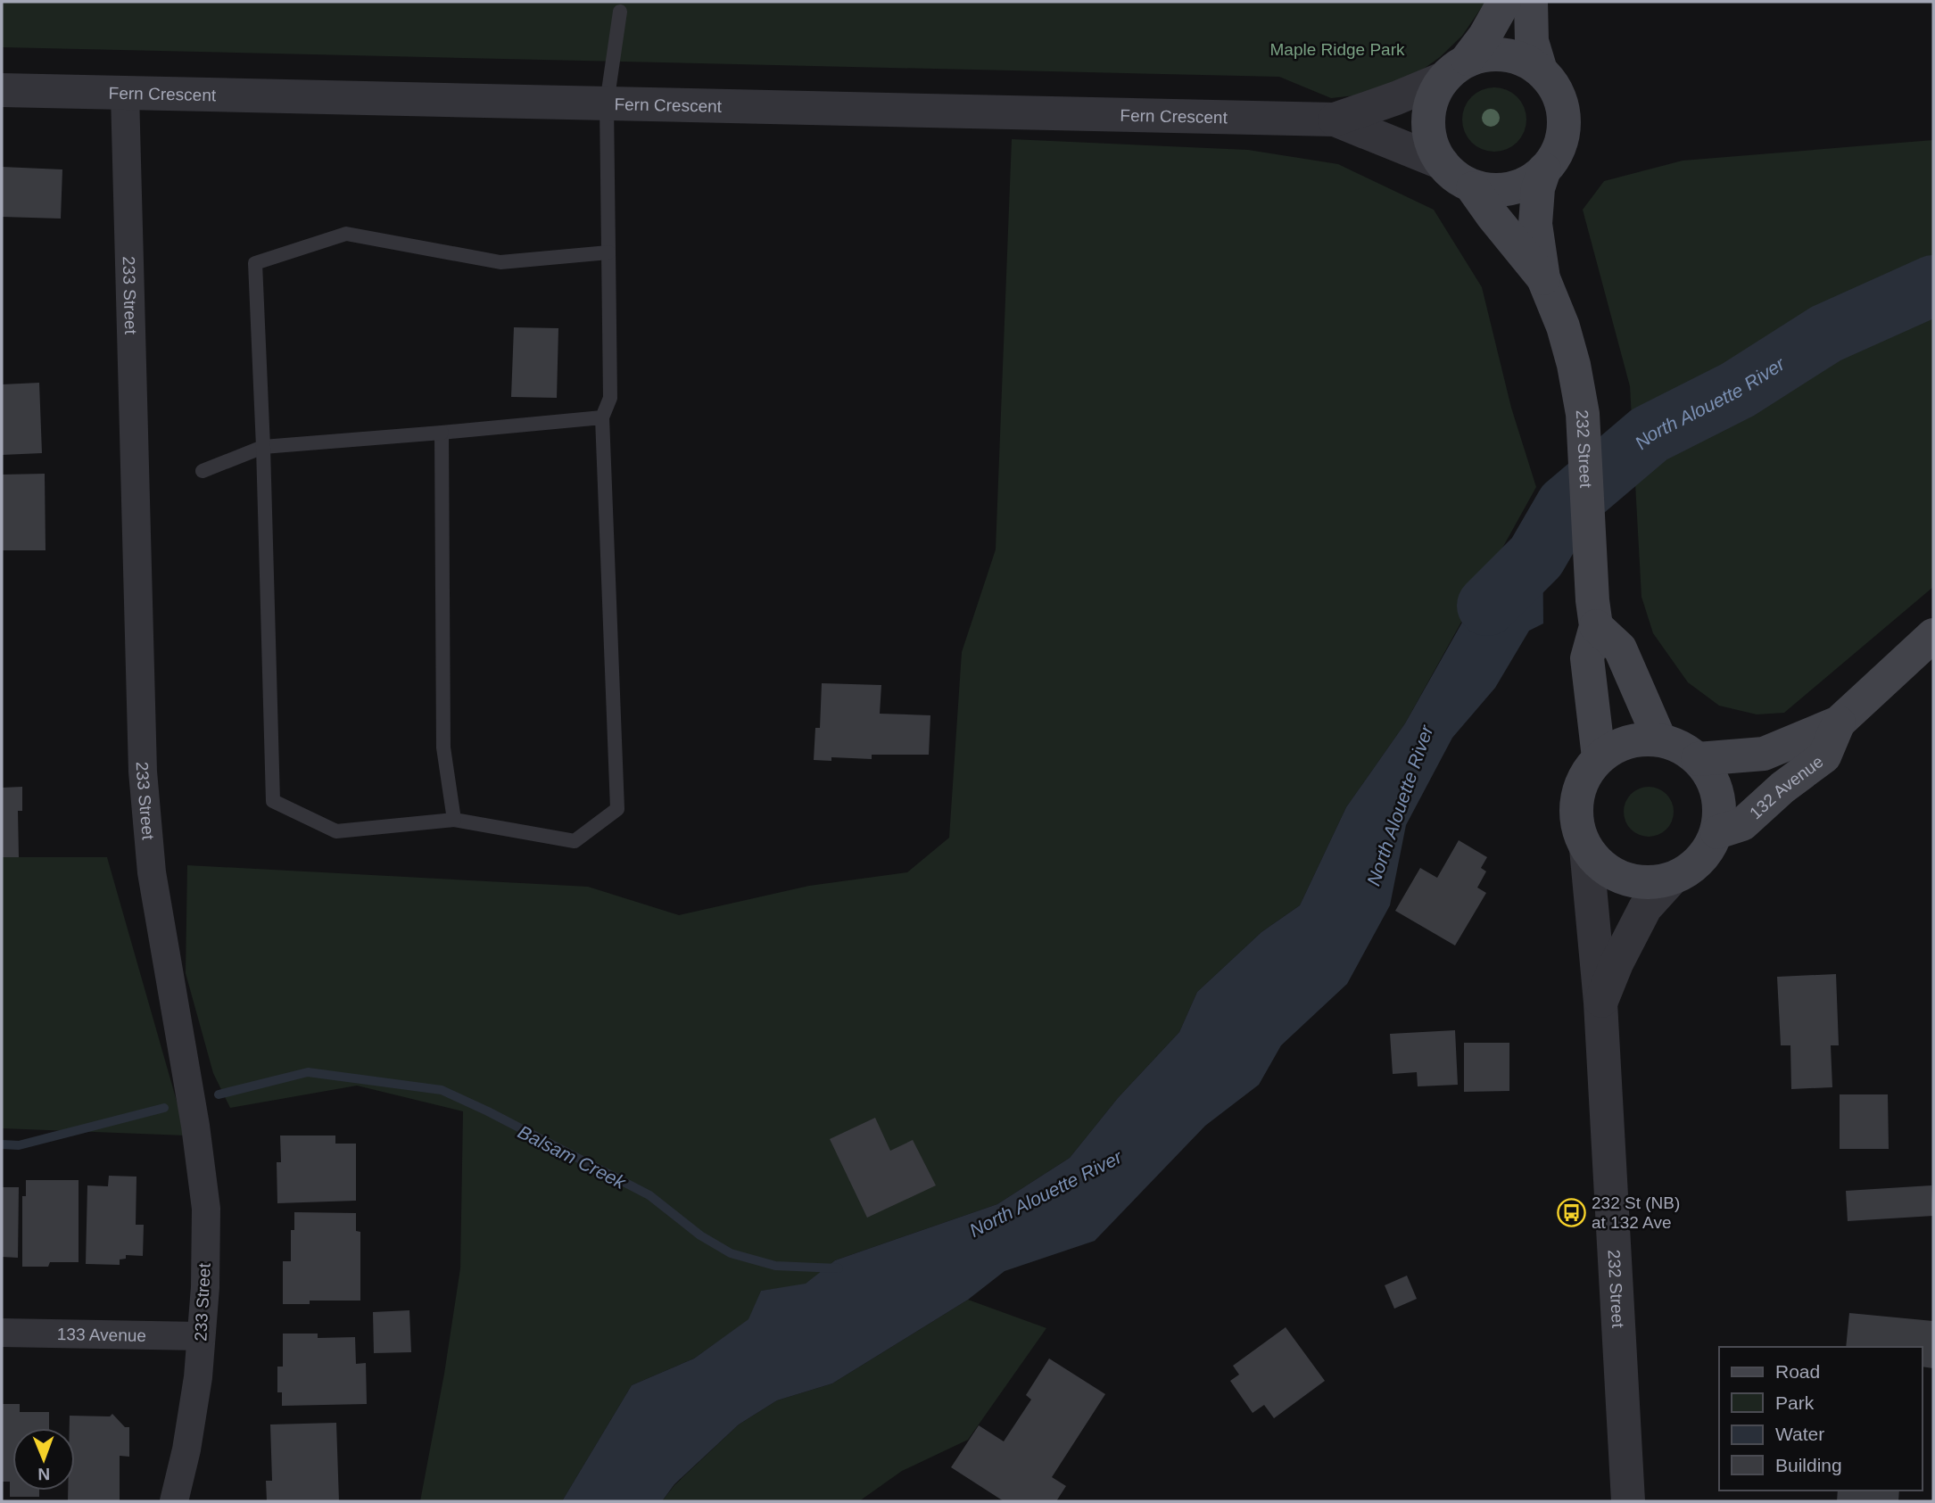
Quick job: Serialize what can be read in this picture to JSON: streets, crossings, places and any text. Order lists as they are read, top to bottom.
{
  "streets": {
    "main road": ["232 Street", "132 Avenue"],
    "street": ["Fern Crescent", "233 Street", "133 Avenue"]
  },
  "crossings": [
    ["Fern Crescent", "233 Street"],
    ["Fern Crescent", "232 Street"],
    ["233 Street", "133 Avenue"],
    ["232 Street", "132 Avenue"]
  ],
  "water": ["North Alouette River", "Balsam Creek"],
  "parks": ["Maple Ridge Park"],
  "places": {
    "bus stop": ["232 St (NB) at 132 Ave"]
  },
  "legend": [
    "Road",
    "Park",
    "Water",
    "Building"
  ],
  "north": "bottom"
}
